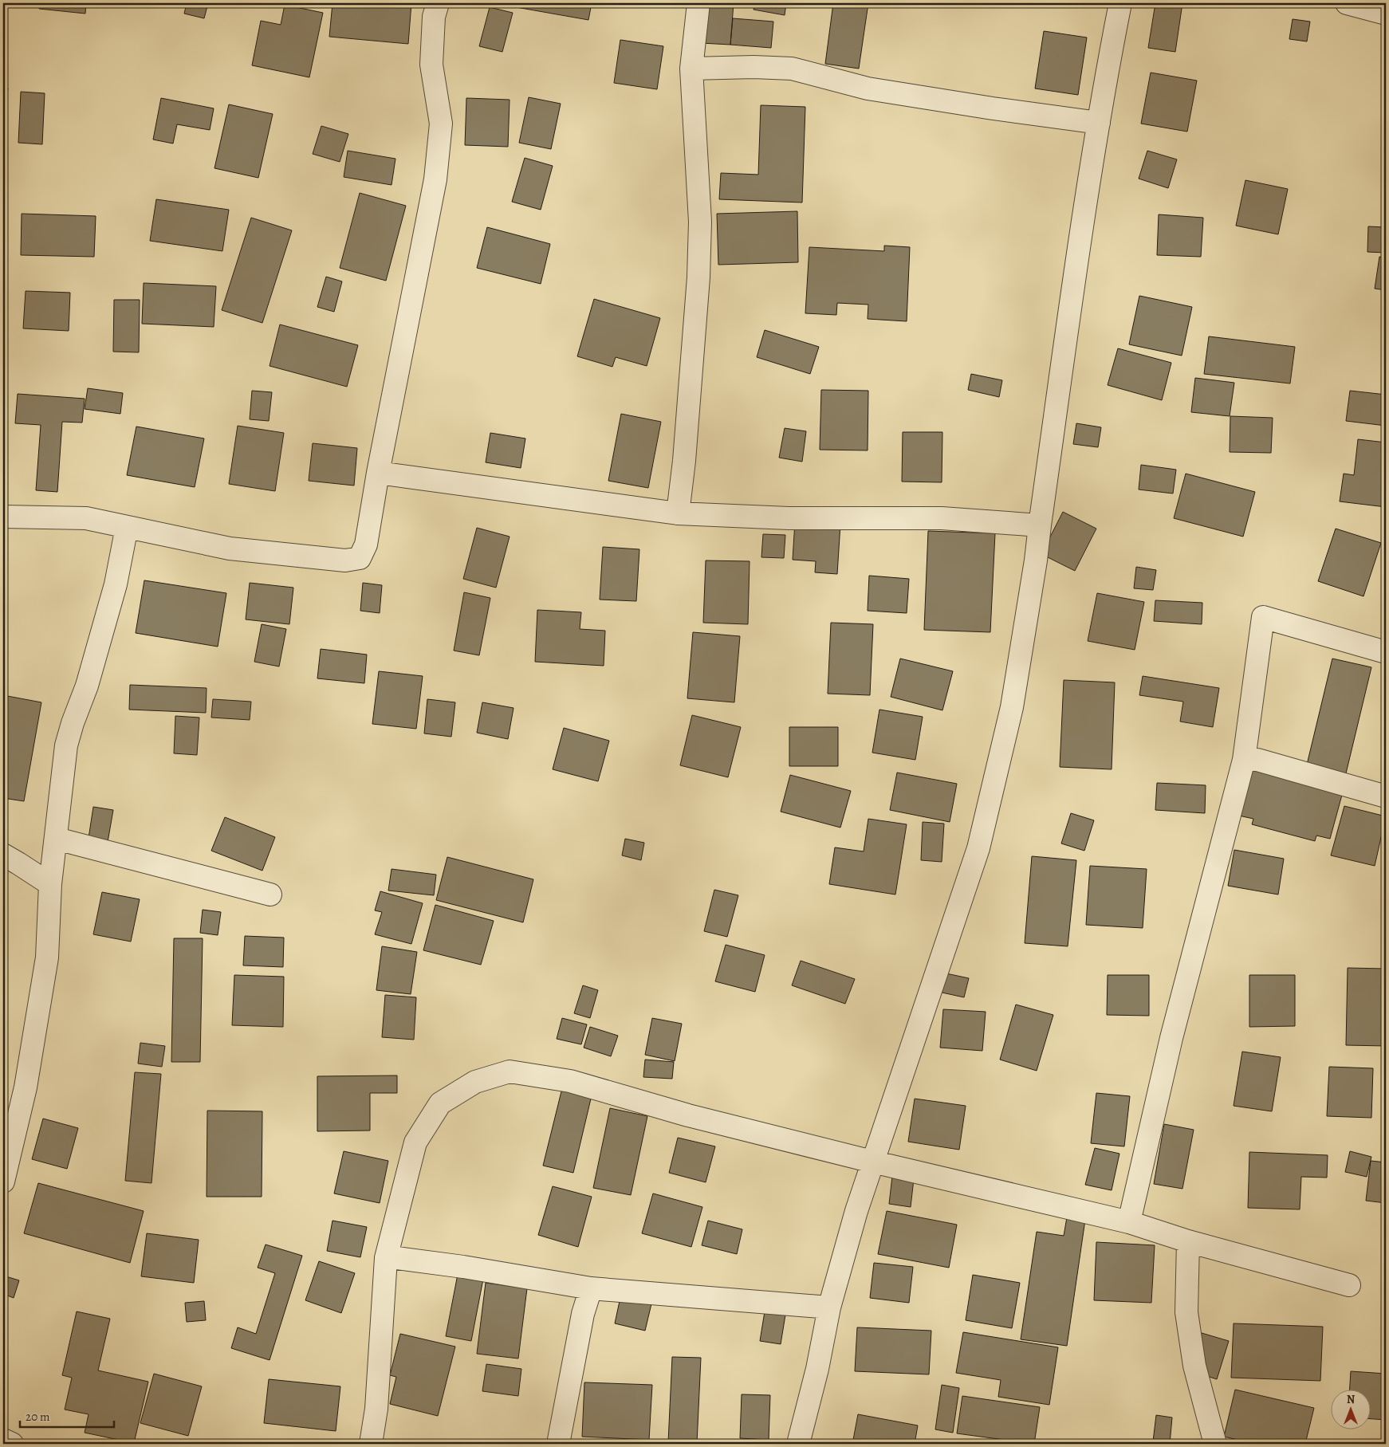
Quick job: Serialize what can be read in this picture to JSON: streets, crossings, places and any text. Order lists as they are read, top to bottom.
{
  "scale_bar": "20 m",
  "north": "top"
}
